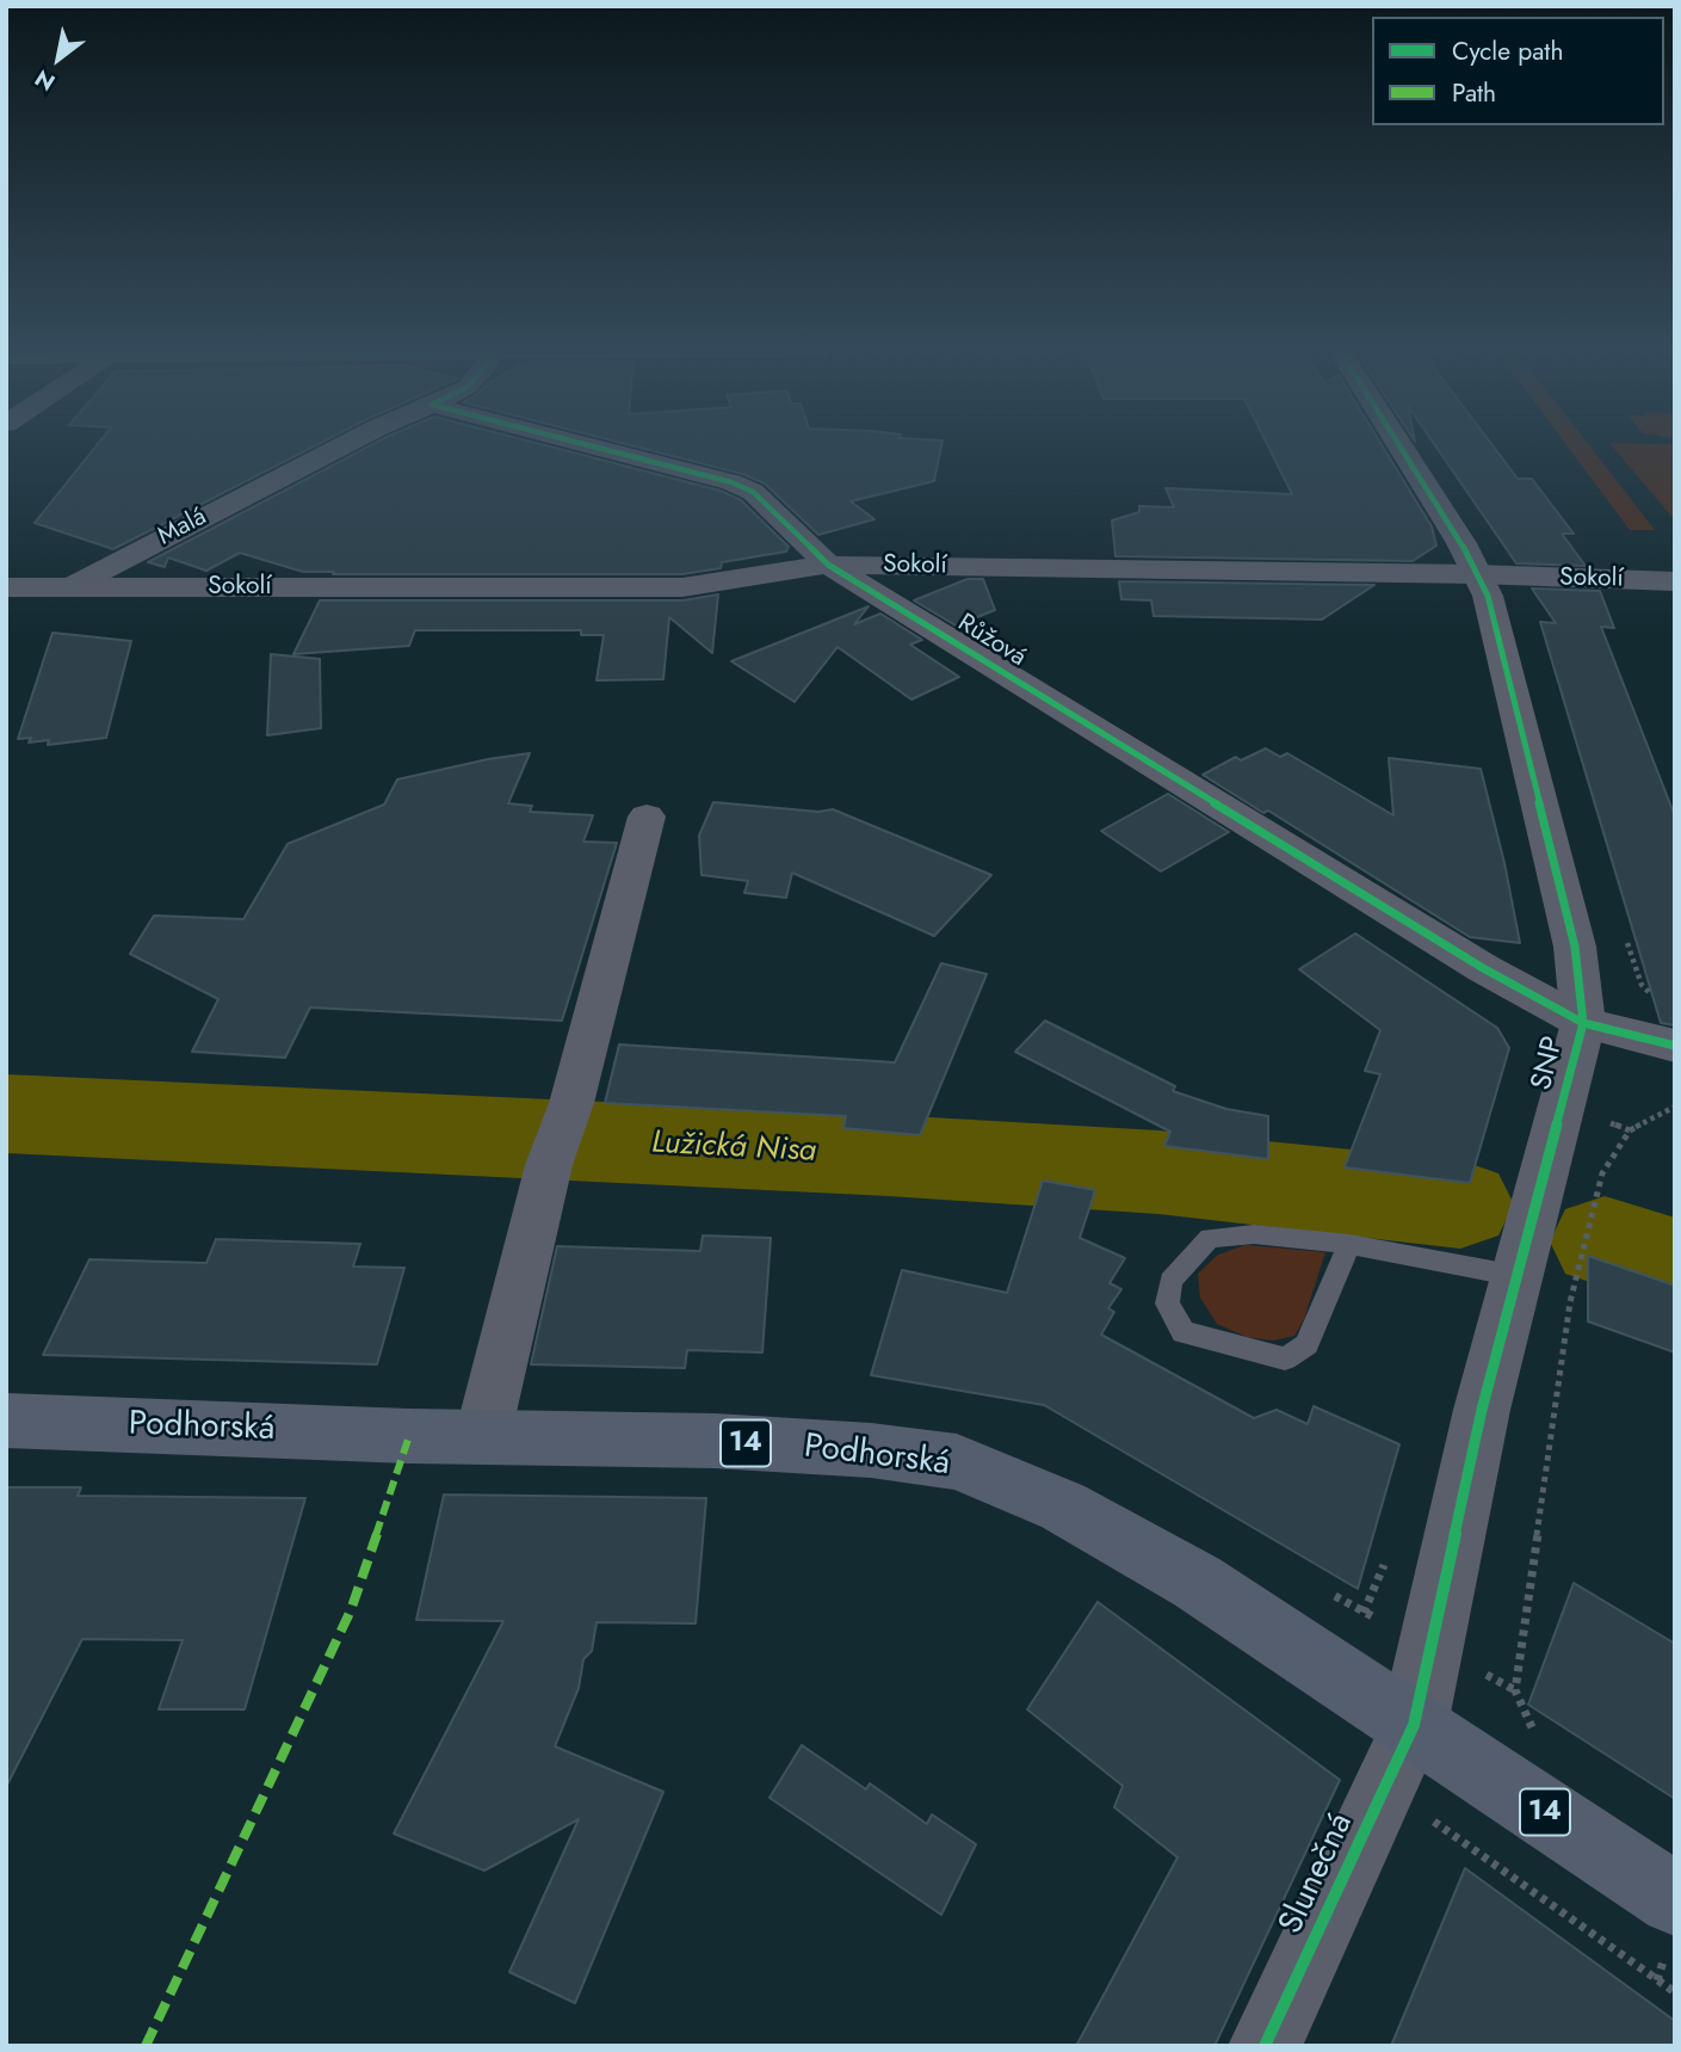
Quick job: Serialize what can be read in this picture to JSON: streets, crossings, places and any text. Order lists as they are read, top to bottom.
{
  "streets": {
    "main road": ["Podhorská", "14"],
    "street": [
      "Malá",
      "Sokolí",
      "Růžová",
      "SNP",
      "Slunečná"
    ]
  },
  "crossings": [
    ["Malá", "Sokolí"],
    ["Sokolí", "Růžová"],
    ["Sokolí", "SNP"],
    ["Růžová", "SNP"],
    ["SNP", "Podhorská"],
    ["SNP", "Slunečná"],
    ["Podhorská", "Slunečná"]
  ],
  "water": ["Lužická Nisa"],
  "legend": ["Cycle path", "Path"],
  "north": "bottom left"
}
